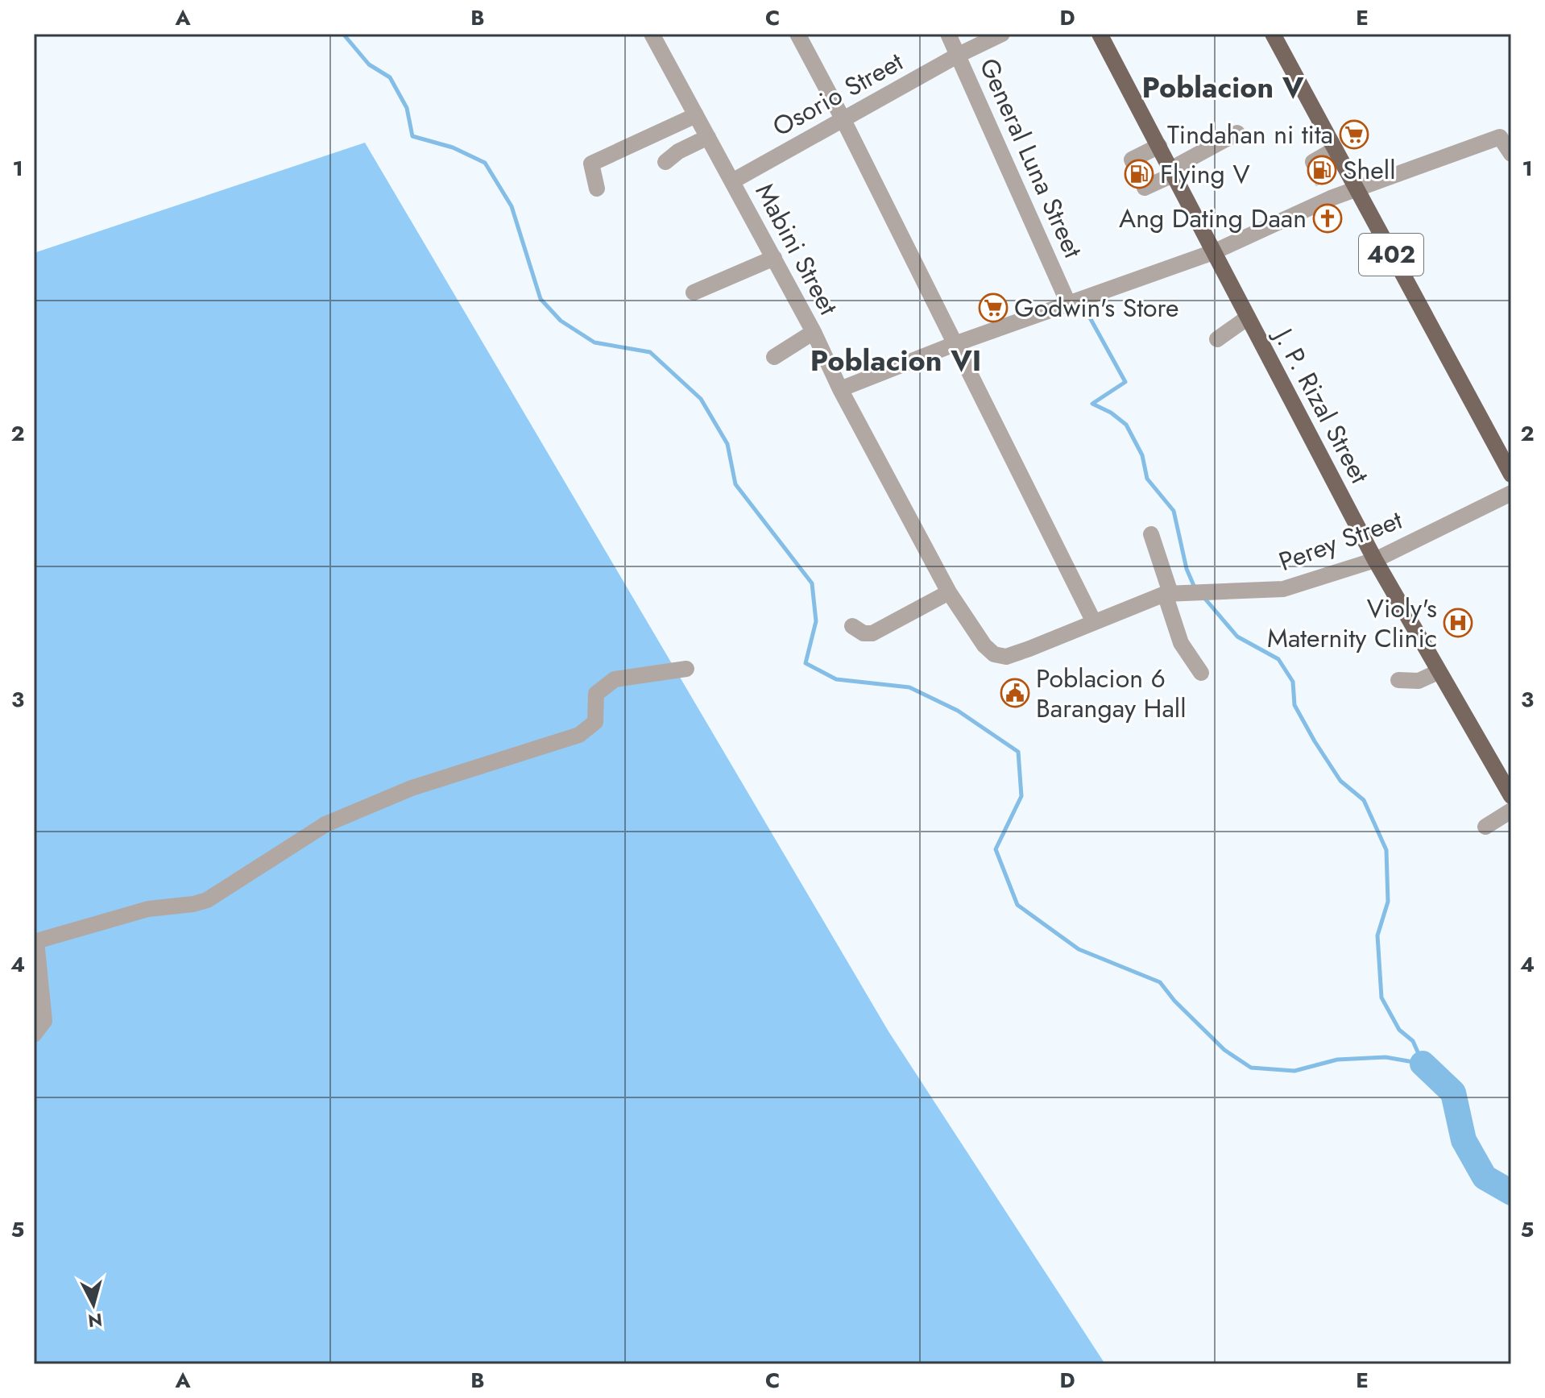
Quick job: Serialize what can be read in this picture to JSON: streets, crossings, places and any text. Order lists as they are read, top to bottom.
{
  "streets": {
    "main road": ["402", "J. P. Rizal Street"],
    "street": [
      "Osorio Street",
      "General Luna Street",
      "Mabini Street",
      "Perey Street"
    ]
  },
  "crossings": [
    ["Osorio Street", "General Luna Street"],
    ["Osorio Street", "Mabini Street"],
    ["Mabini Street", "Perey Street"],
    ["J. P. Rizal Street", "Perey Street"]
  ],
  "districts": ["Poblacion V", "Poblacion VI"],
  "places": {
    "supermarket": ["Tindahan ni tita", "Godwin's Store"],
    "fuel station": ["Shell", "Flying V"],
    "church": ["Ang Dating Daan"],
    "hospital": ["Violy's Maternity Clinic"],
    "public building": ["Poblacion 6 Barangay Hall"]
  },
  "north": "bottom",
  "grid": {
    "columns": [
      "A",
      "B",
      "C",
      "D",
      "E"
    ],
    "rows": [
      "1",
      "2",
      "3",
      "4",
      "5"
    ]
  }
}
